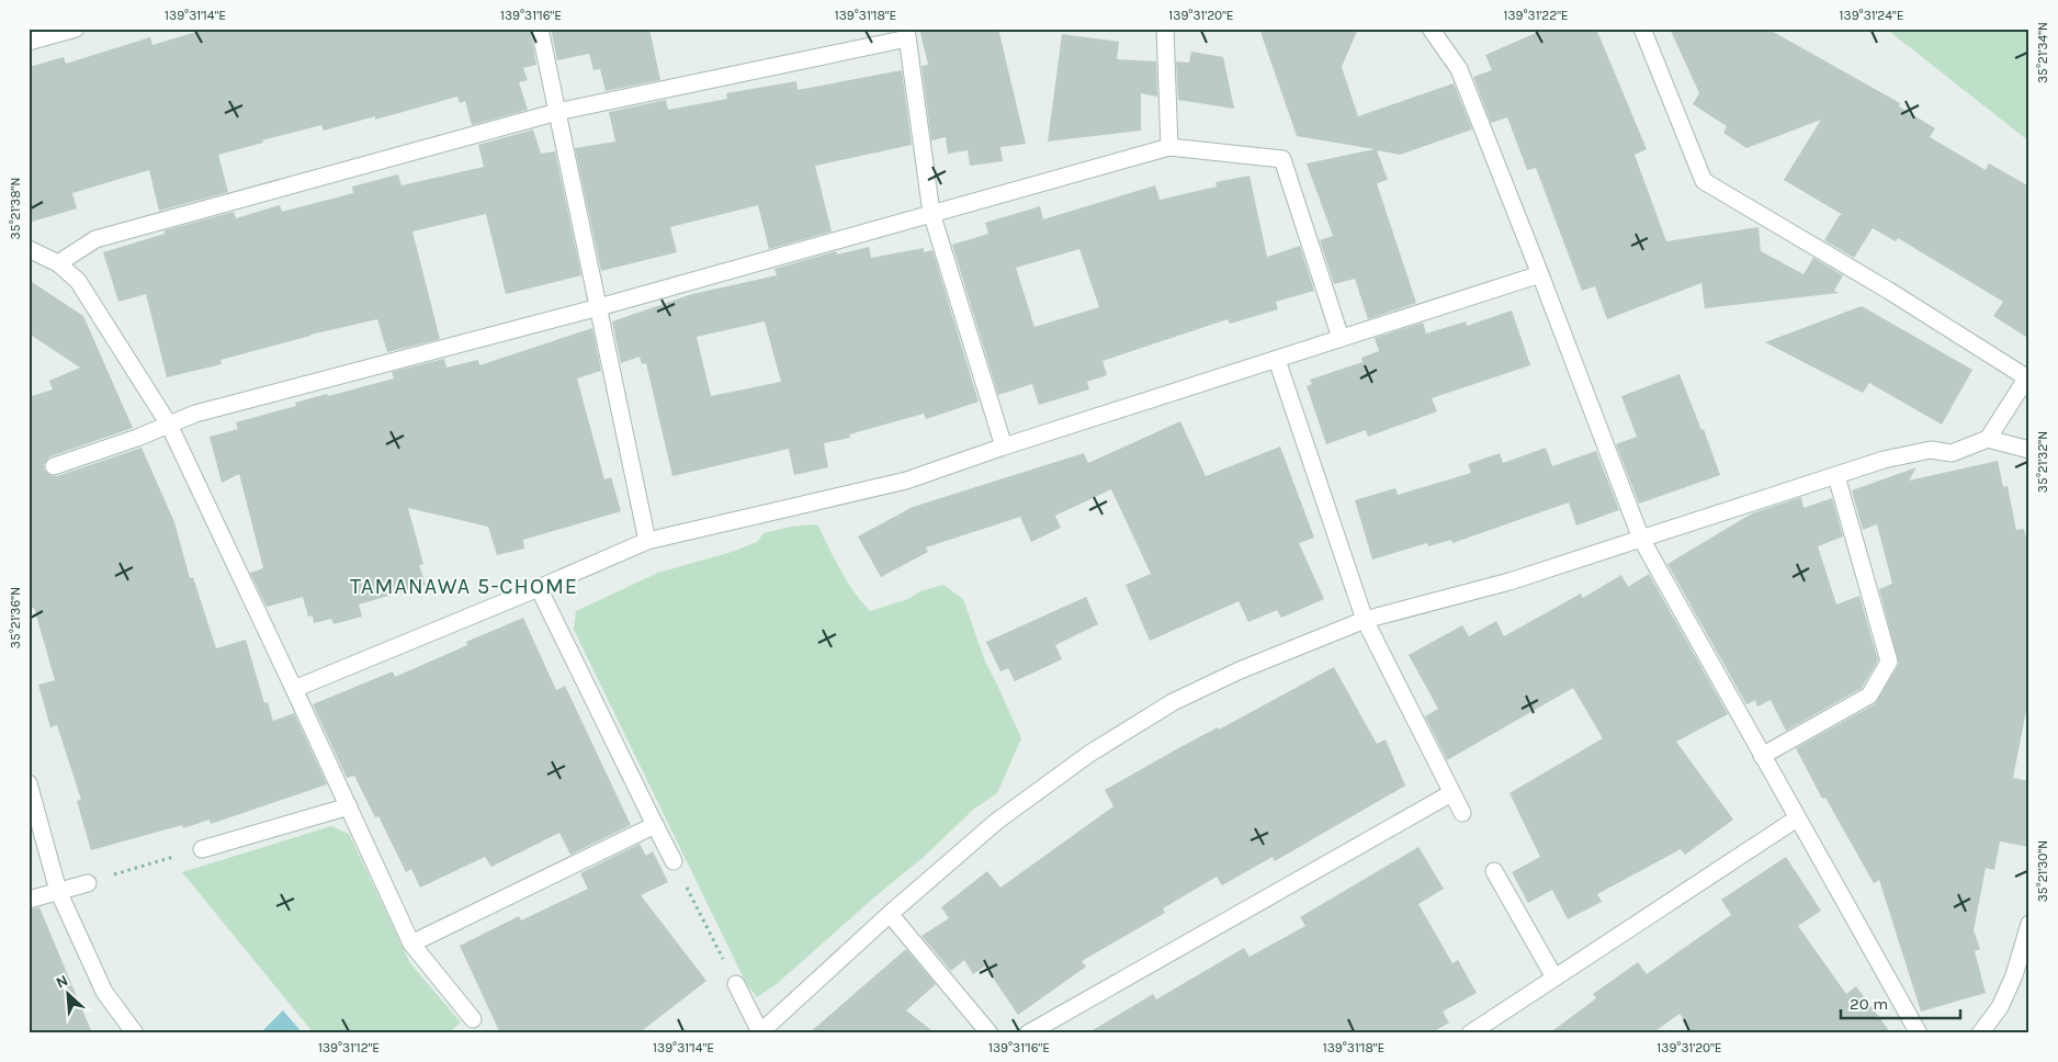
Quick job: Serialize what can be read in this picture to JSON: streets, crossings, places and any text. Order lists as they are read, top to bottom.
{
  "districts": ["TAMANAWA 5-CHOME"],
  "scale_bar": "20 m",
  "north": "top left",
  "coordinates": [
    "139°31'14\"E",
    "139°31'16\"E",
    "139°31'18\"E",
    "139°31'20\"E",
    "139°31'22\"E",
    "139°31'24\"E",
    "35°21'34\"N",
    "35°21'38\"N",
    "35°21'32\"N",
    "35°21'36\"N",
    "35°21'30\"N",
    "139°31'12\"E"
  ]
}
